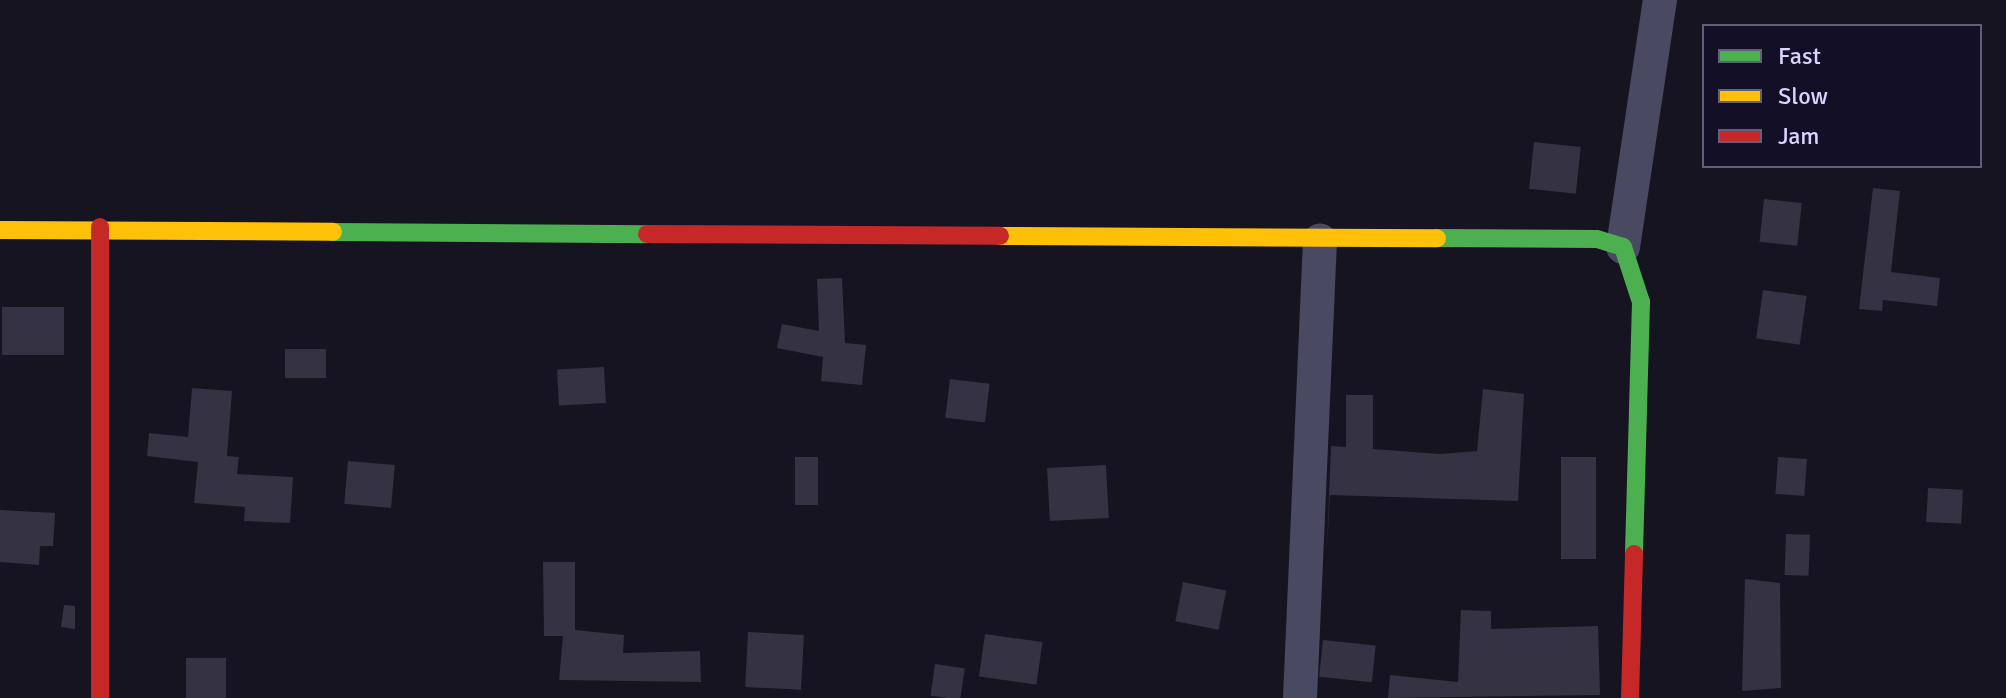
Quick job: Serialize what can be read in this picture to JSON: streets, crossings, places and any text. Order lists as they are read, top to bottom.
{
  "legend": ["Fast", "Slow", "Jam"]
}
